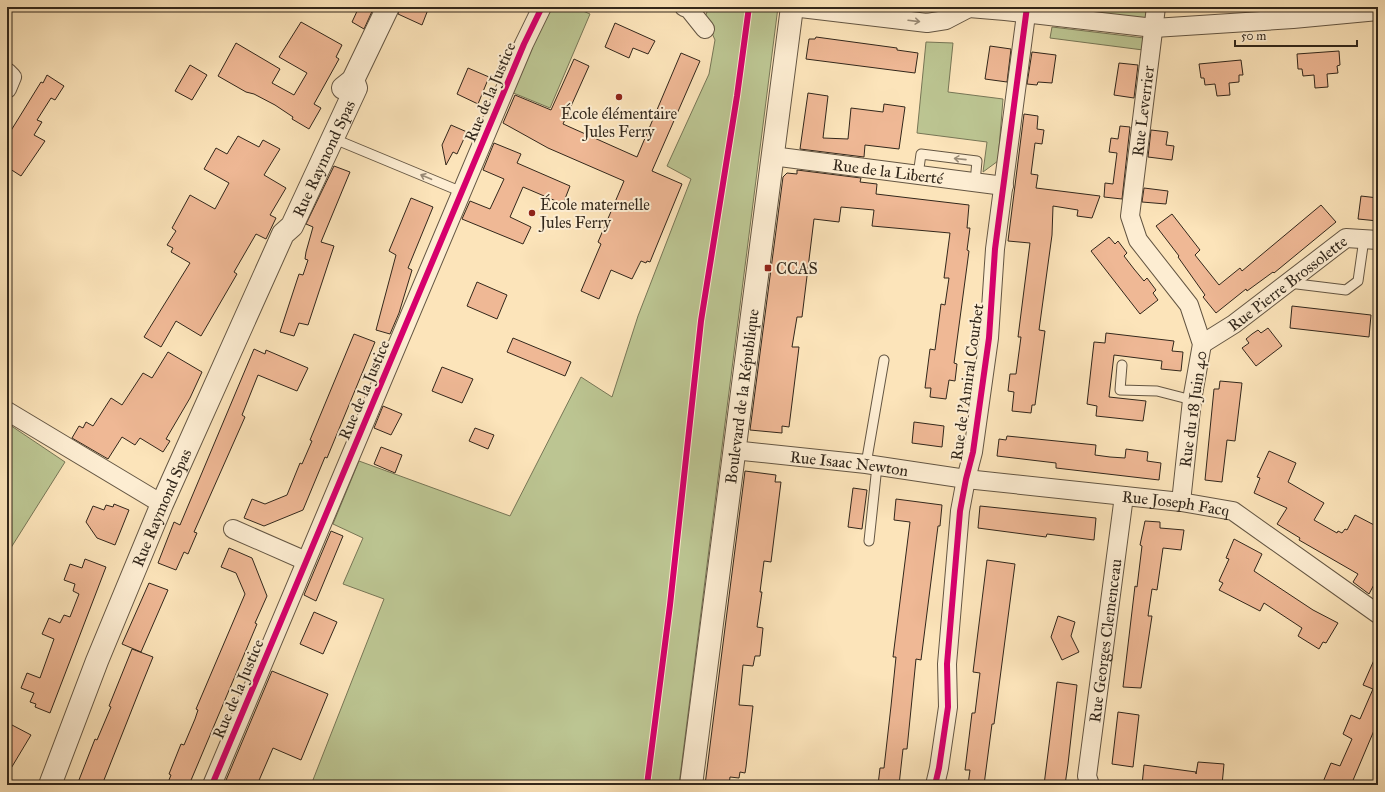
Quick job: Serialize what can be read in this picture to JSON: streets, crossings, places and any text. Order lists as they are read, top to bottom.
{
  "streets": {
    "street": [
      "Rue de la Justice",
      "Rue Leverrier",
      "Rue Raymond Spas",
      "Rue de la Liberté",
      "Rue Pierre Brossolette",
      "Rue de l'Amiral Courbet",
      "Boulevard de la République",
      "Rue du 18 Juin 40",
      "Rue Isaac Newton",
      "Rue Joseph Facq",
      "Rue Georges Clemenceau"
    ]
  },
  "crossings": [
    ["Rue Leverrier", "Rue du 18 Juin 40"],
    ["Rue de la Liberté", "Rue de l'Amiral Courbet"],
    ["Rue de la Liberté", "Boulevard de la République"],
    ["Rue Pierre Brossolette", "Rue du 18 Juin 40"],
    ["Rue de l'Amiral Courbet", "Rue Isaac Newton"],
    ["Rue de l'Amiral Courbet", "Rue Joseph Facq"],
    ["Boulevard de la République", "Rue Isaac Newton"],
    ["Rue du 18 Juin 40", "Rue Joseph Facq"],
    ["Rue Isaac Newton", "Rue Joseph Facq"],
    ["Rue Joseph Facq", "Rue Georges Clemenceau"]
  ],
  "places": {
    "other": ["École élémentaire Jules Ferry", "École maternelle Jules Ferry"],
    "transit": ["CCAS"]
  },
  "scale_bar": "50 m"
}
